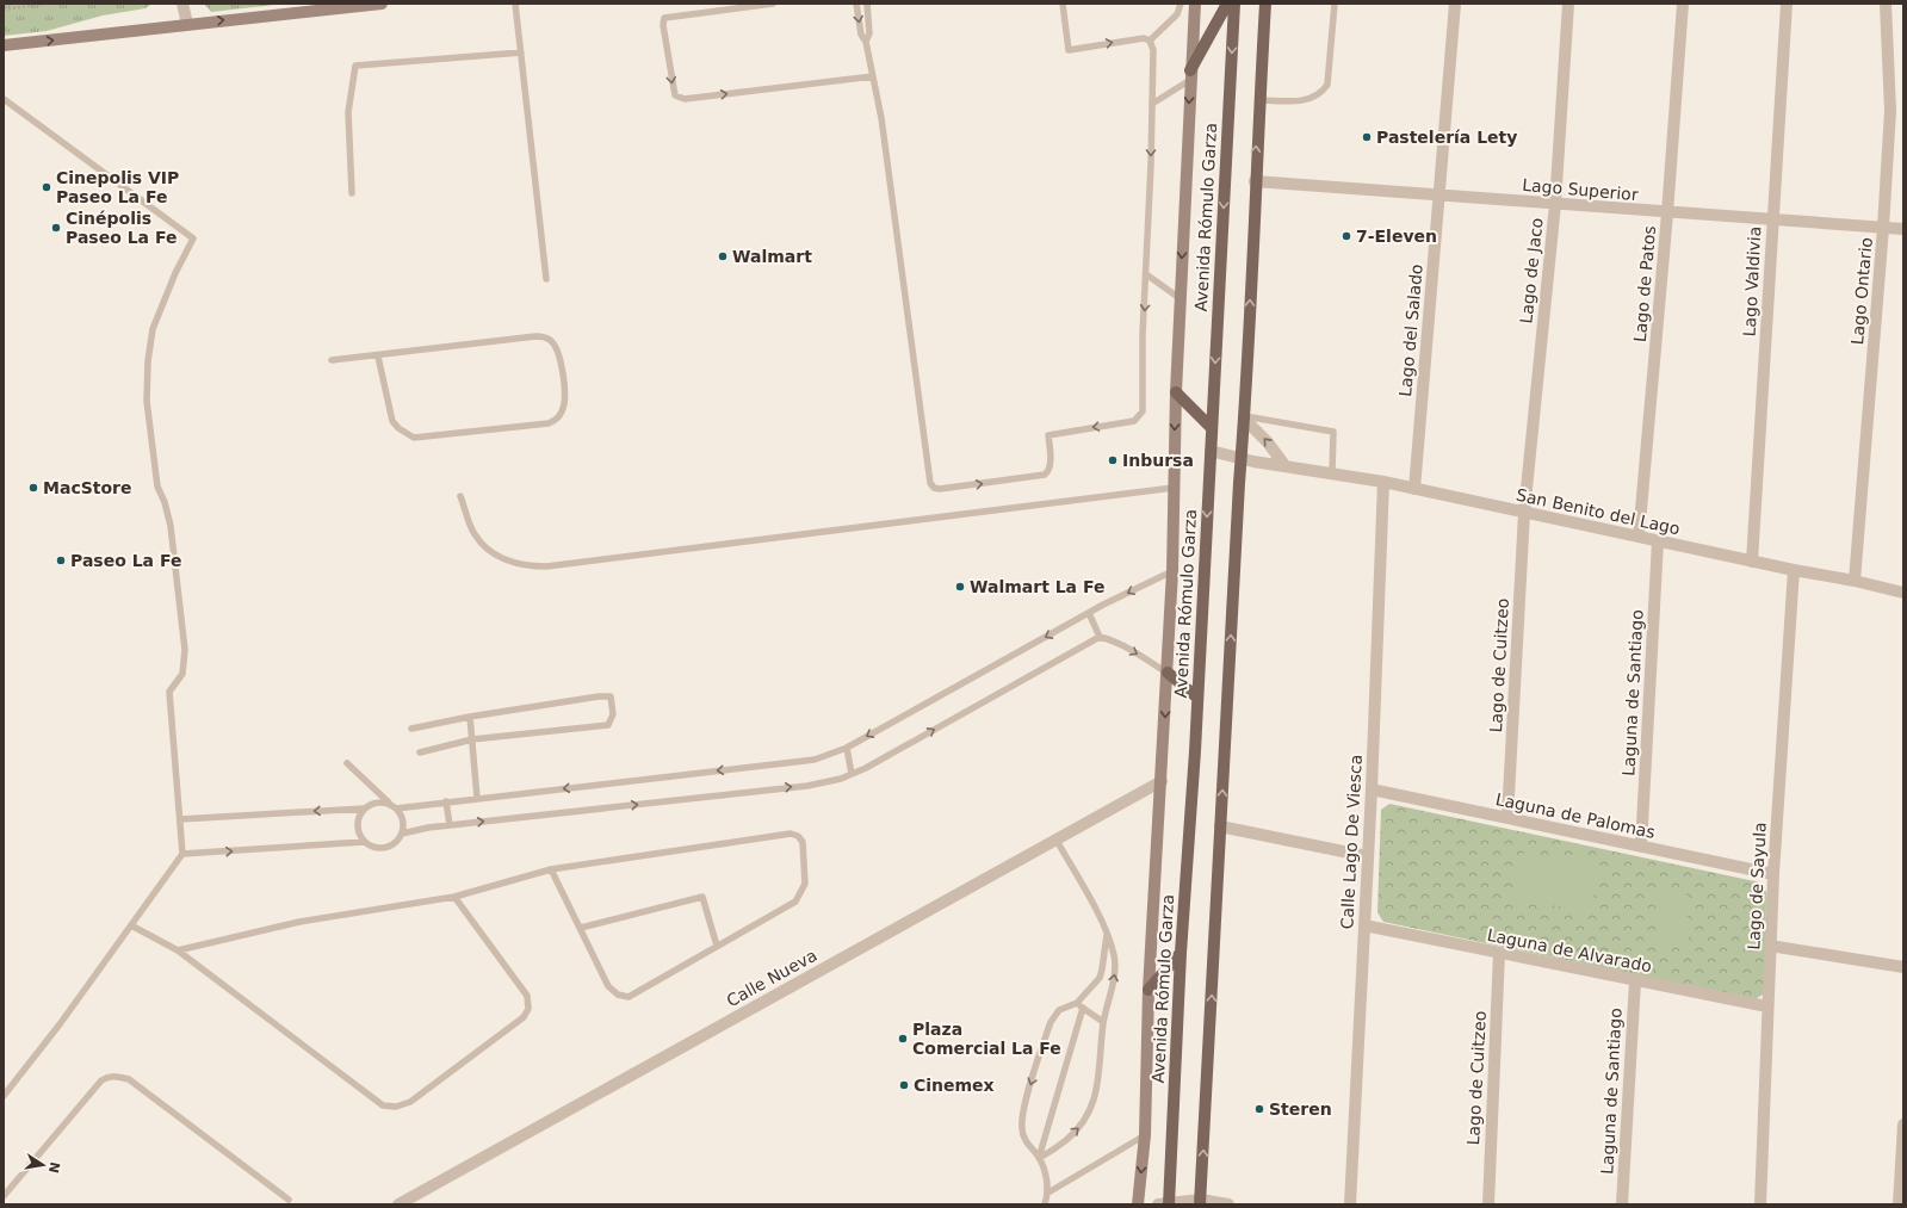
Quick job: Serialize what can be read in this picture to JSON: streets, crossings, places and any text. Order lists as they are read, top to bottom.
{
  "streets": {
    "main road": ["Avenida Rómulo Garza"],
    "street": [
      "Lago Superior",
      "Lago de Jaco",
      "Lago Valdivia",
      "Lago de Patos",
      "Lago Ontario",
      "Lago del Salado",
      "San Benito del Lago",
      "Lago de Cuitzeo",
      "Laguna de Santiago",
      "Laguna de Palomas",
      "Calle Lago De Viesca",
      "Lago de Sayula",
      "Laguna de Alvarado",
      "Calle Nueva"
    ]
  },
  "crossings": [
    ["Lago Superior", "Lago de Jaco"],
    ["Lago Superior", "Lago Valdivia"],
    ["Lago Superior", "Lago de Patos"],
    ["Lago Superior", "Lago Ontario"],
    ["Lago Superior", "Lago del Salado"],
    ["Avenida Rómulo Garza", "San Benito del Lago"],
    ["Lago de Jaco", "San Benito del Lago"],
    ["Lago de Jaco", "Lago de Cuitzeo"],
    ["Lago Valdivia", "San Benito del Lago"],
    ["Lago de Patos", "San Benito del Lago"],
    ["Lago Ontario", "San Benito del Lago"],
    ["Lago del Salado", "San Benito del Lago"],
    ["San Benito del Lago", "Lago de Cuitzeo"],
    ["San Benito del Lago", "Laguna de Santiago"],
    ["San Benito del Lago", "Calle Lago De Viesca"],
    ["San Benito del Lago", "Lago de Sayula"],
    ["Lago de Cuitzeo", "Laguna de Palomas"],
    ["Lago de Cuitzeo", "Laguna de Alvarado"],
    ["Laguna de Santiago", "Laguna de Palomas"],
    ["Laguna de Santiago", "Laguna de Alvarado"],
    ["Laguna de Palomas", "Calle Lago De Viesca"],
    ["Laguna de Palomas", "Lago de Sayula"],
    ["Calle Lago De Viesca", "Laguna de Alvarado"],
    ["Lago de Sayula", "Laguna de Alvarado"]
  ],
  "places": [
    "Pastelería Lety",
    "Cinepolis VIP Paseo La Fe",
    "Cinépolis Paseo La Fe",
    "7-Eleven",
    "Walmart",
    "Inbursa",
    "MacStore",
    "Paseo La Fe",
    "Walmart La Fe",
    "Plaza Comercial La Fe",
    "Cinemex",
    "Steren"
  ],
  "north": "right"
}
